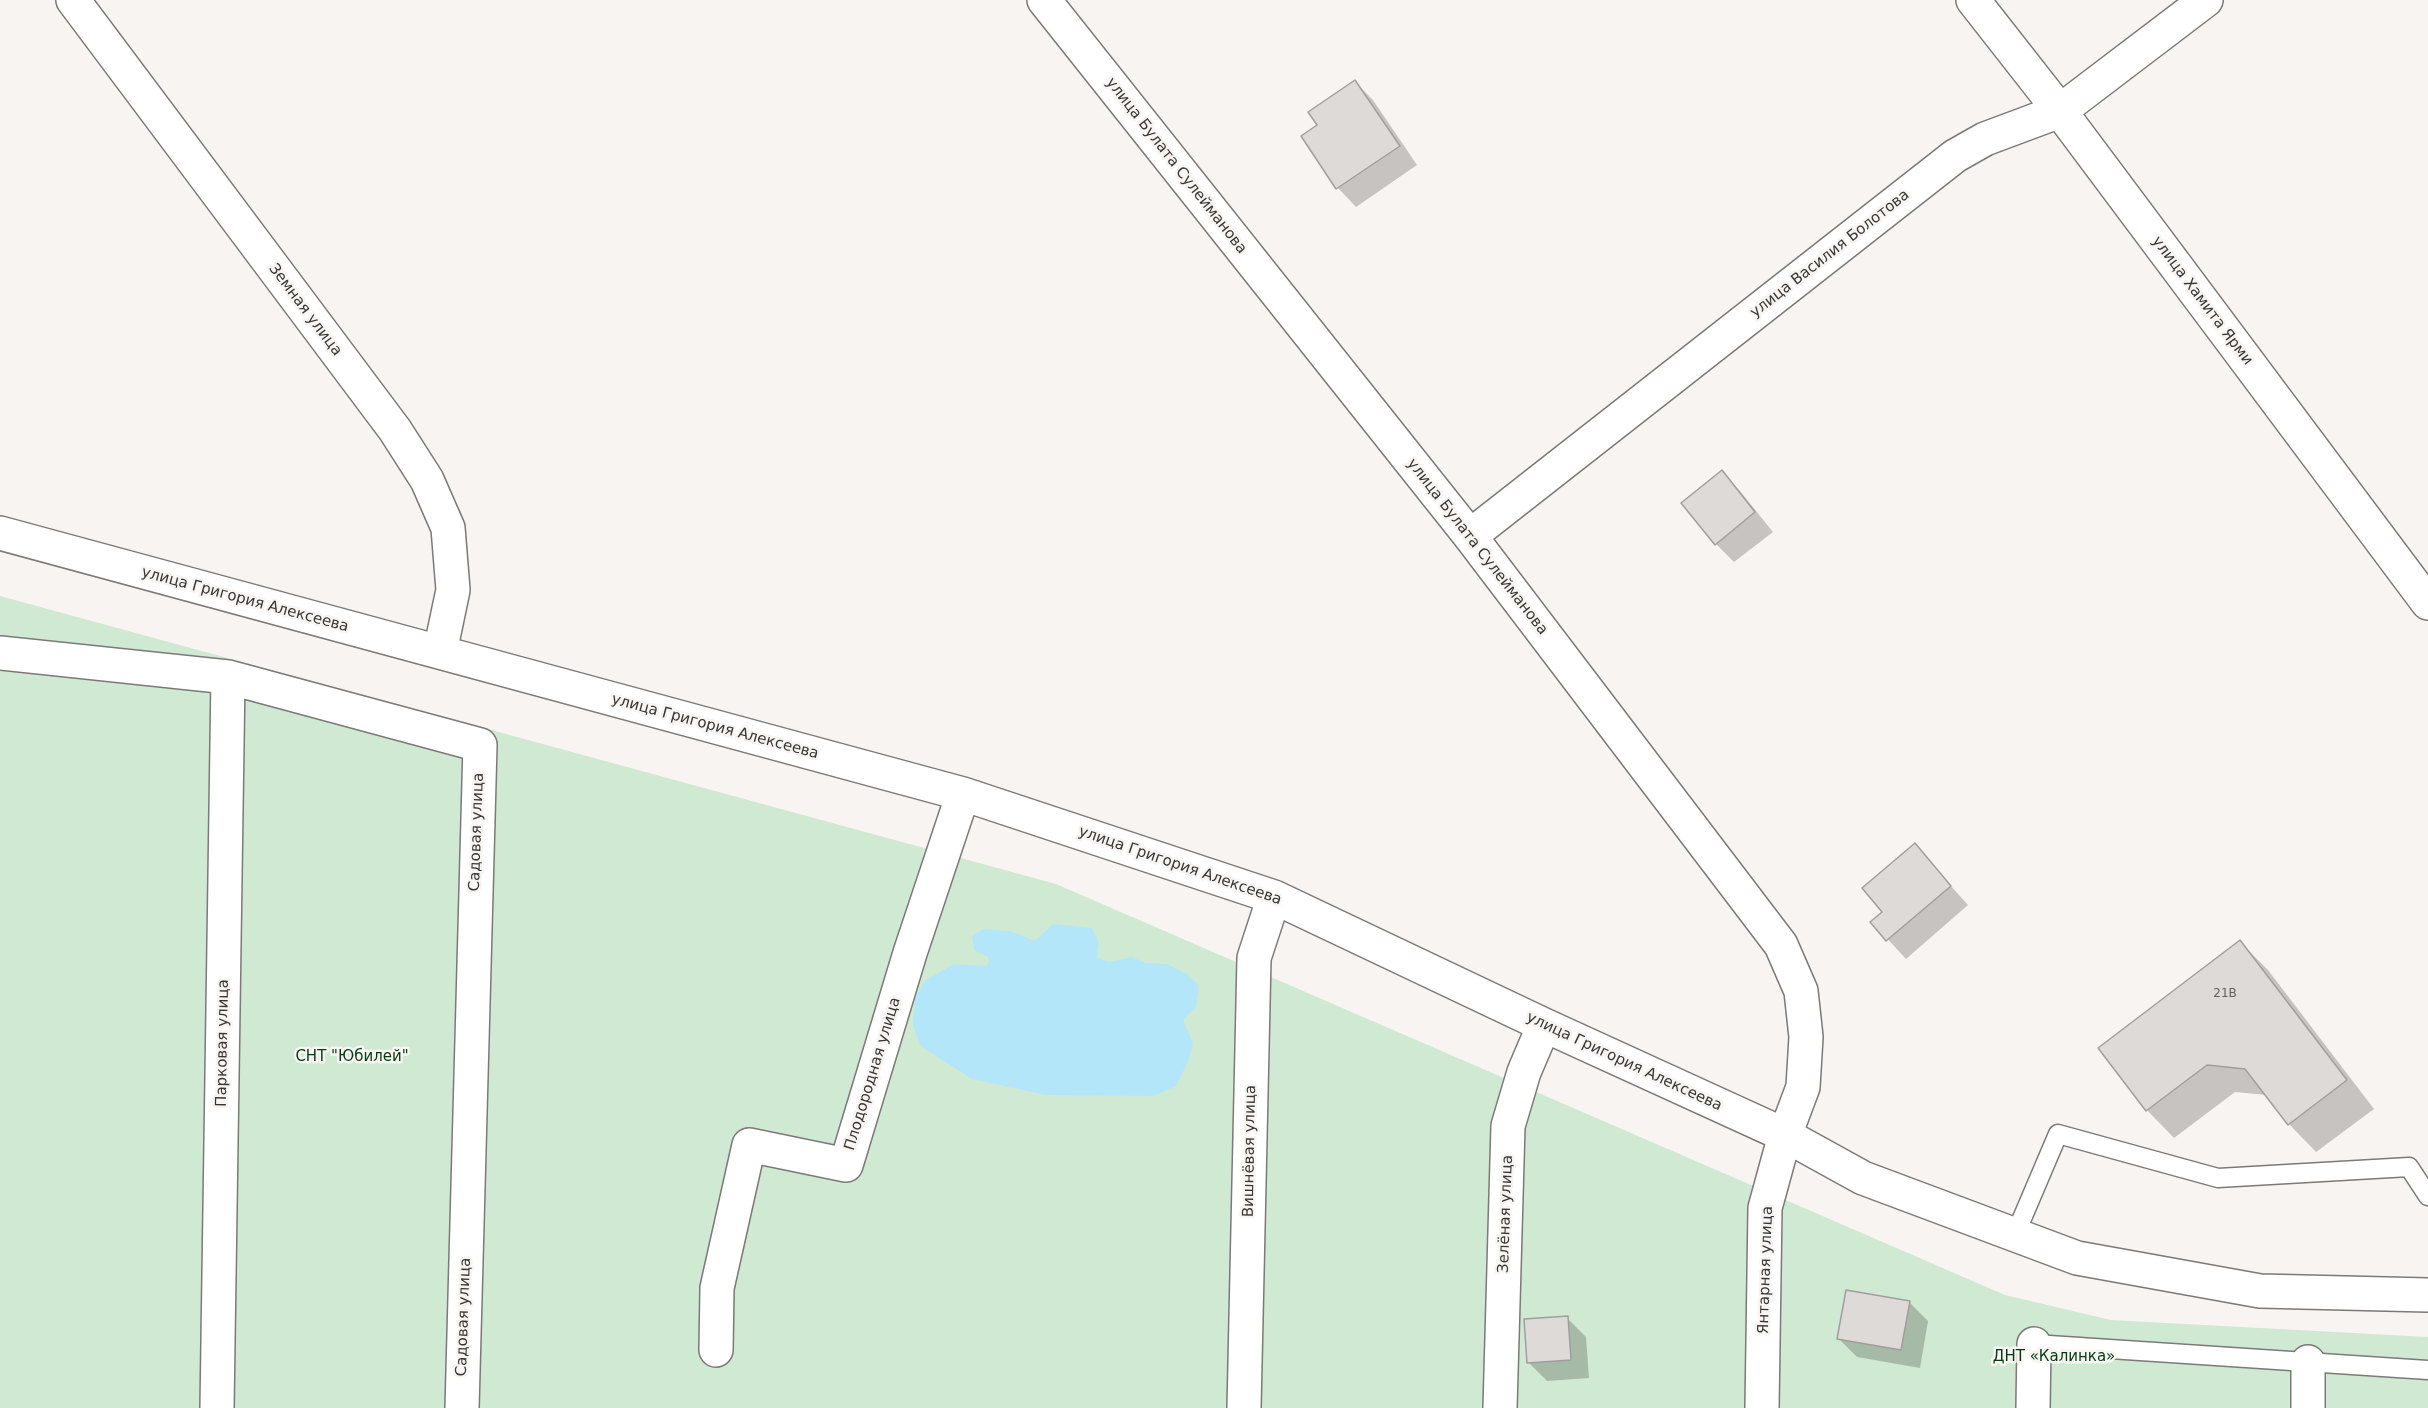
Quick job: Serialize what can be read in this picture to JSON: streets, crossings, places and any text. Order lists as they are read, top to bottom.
{
  "streets": {
    "street": [
      "улица Булата Сулейманова",
      "улица Василия Болотова",
      "улица Хамита Ярми",
      "Земная улица",
      "улица Григория Алексеева",
      "Садовая улица",
      "Парковая улица",
      "Плодородная улица",
      "Вишнёвая улица",
      "Зелёная улица",
      "Янтарная улица"
    ]
  },
  "crossings": [
    ["улица Булата Сулейманова", "улица Василия Болотова"],
    ["улица Булата Сулейманова", "улица Григория Алексеева"],
    ["улица Булата Сулейманова", "Янтарная улица"],
    ["улица Василия Болотова", "улица Хамита Ярми"],
    ["Земная улица", "улица Григория Алексеева"],
    ["улица Григория Алексеева", "Плодородная улица"],
    ["улица Григория Алексеева", "Вишнёвая улица"],
    ["улица Григория Алексеева", "Зелёная улица"],
    ["улица Григория Алексеева", "Янтарная улица"],
    ["Садовая улица", "Парковая улица"]
  ],
  "parks": ["СНТ \"Юбилей\"", "ДНТ «Калинка»"],
  "house_numbers": ["21В"]
}
